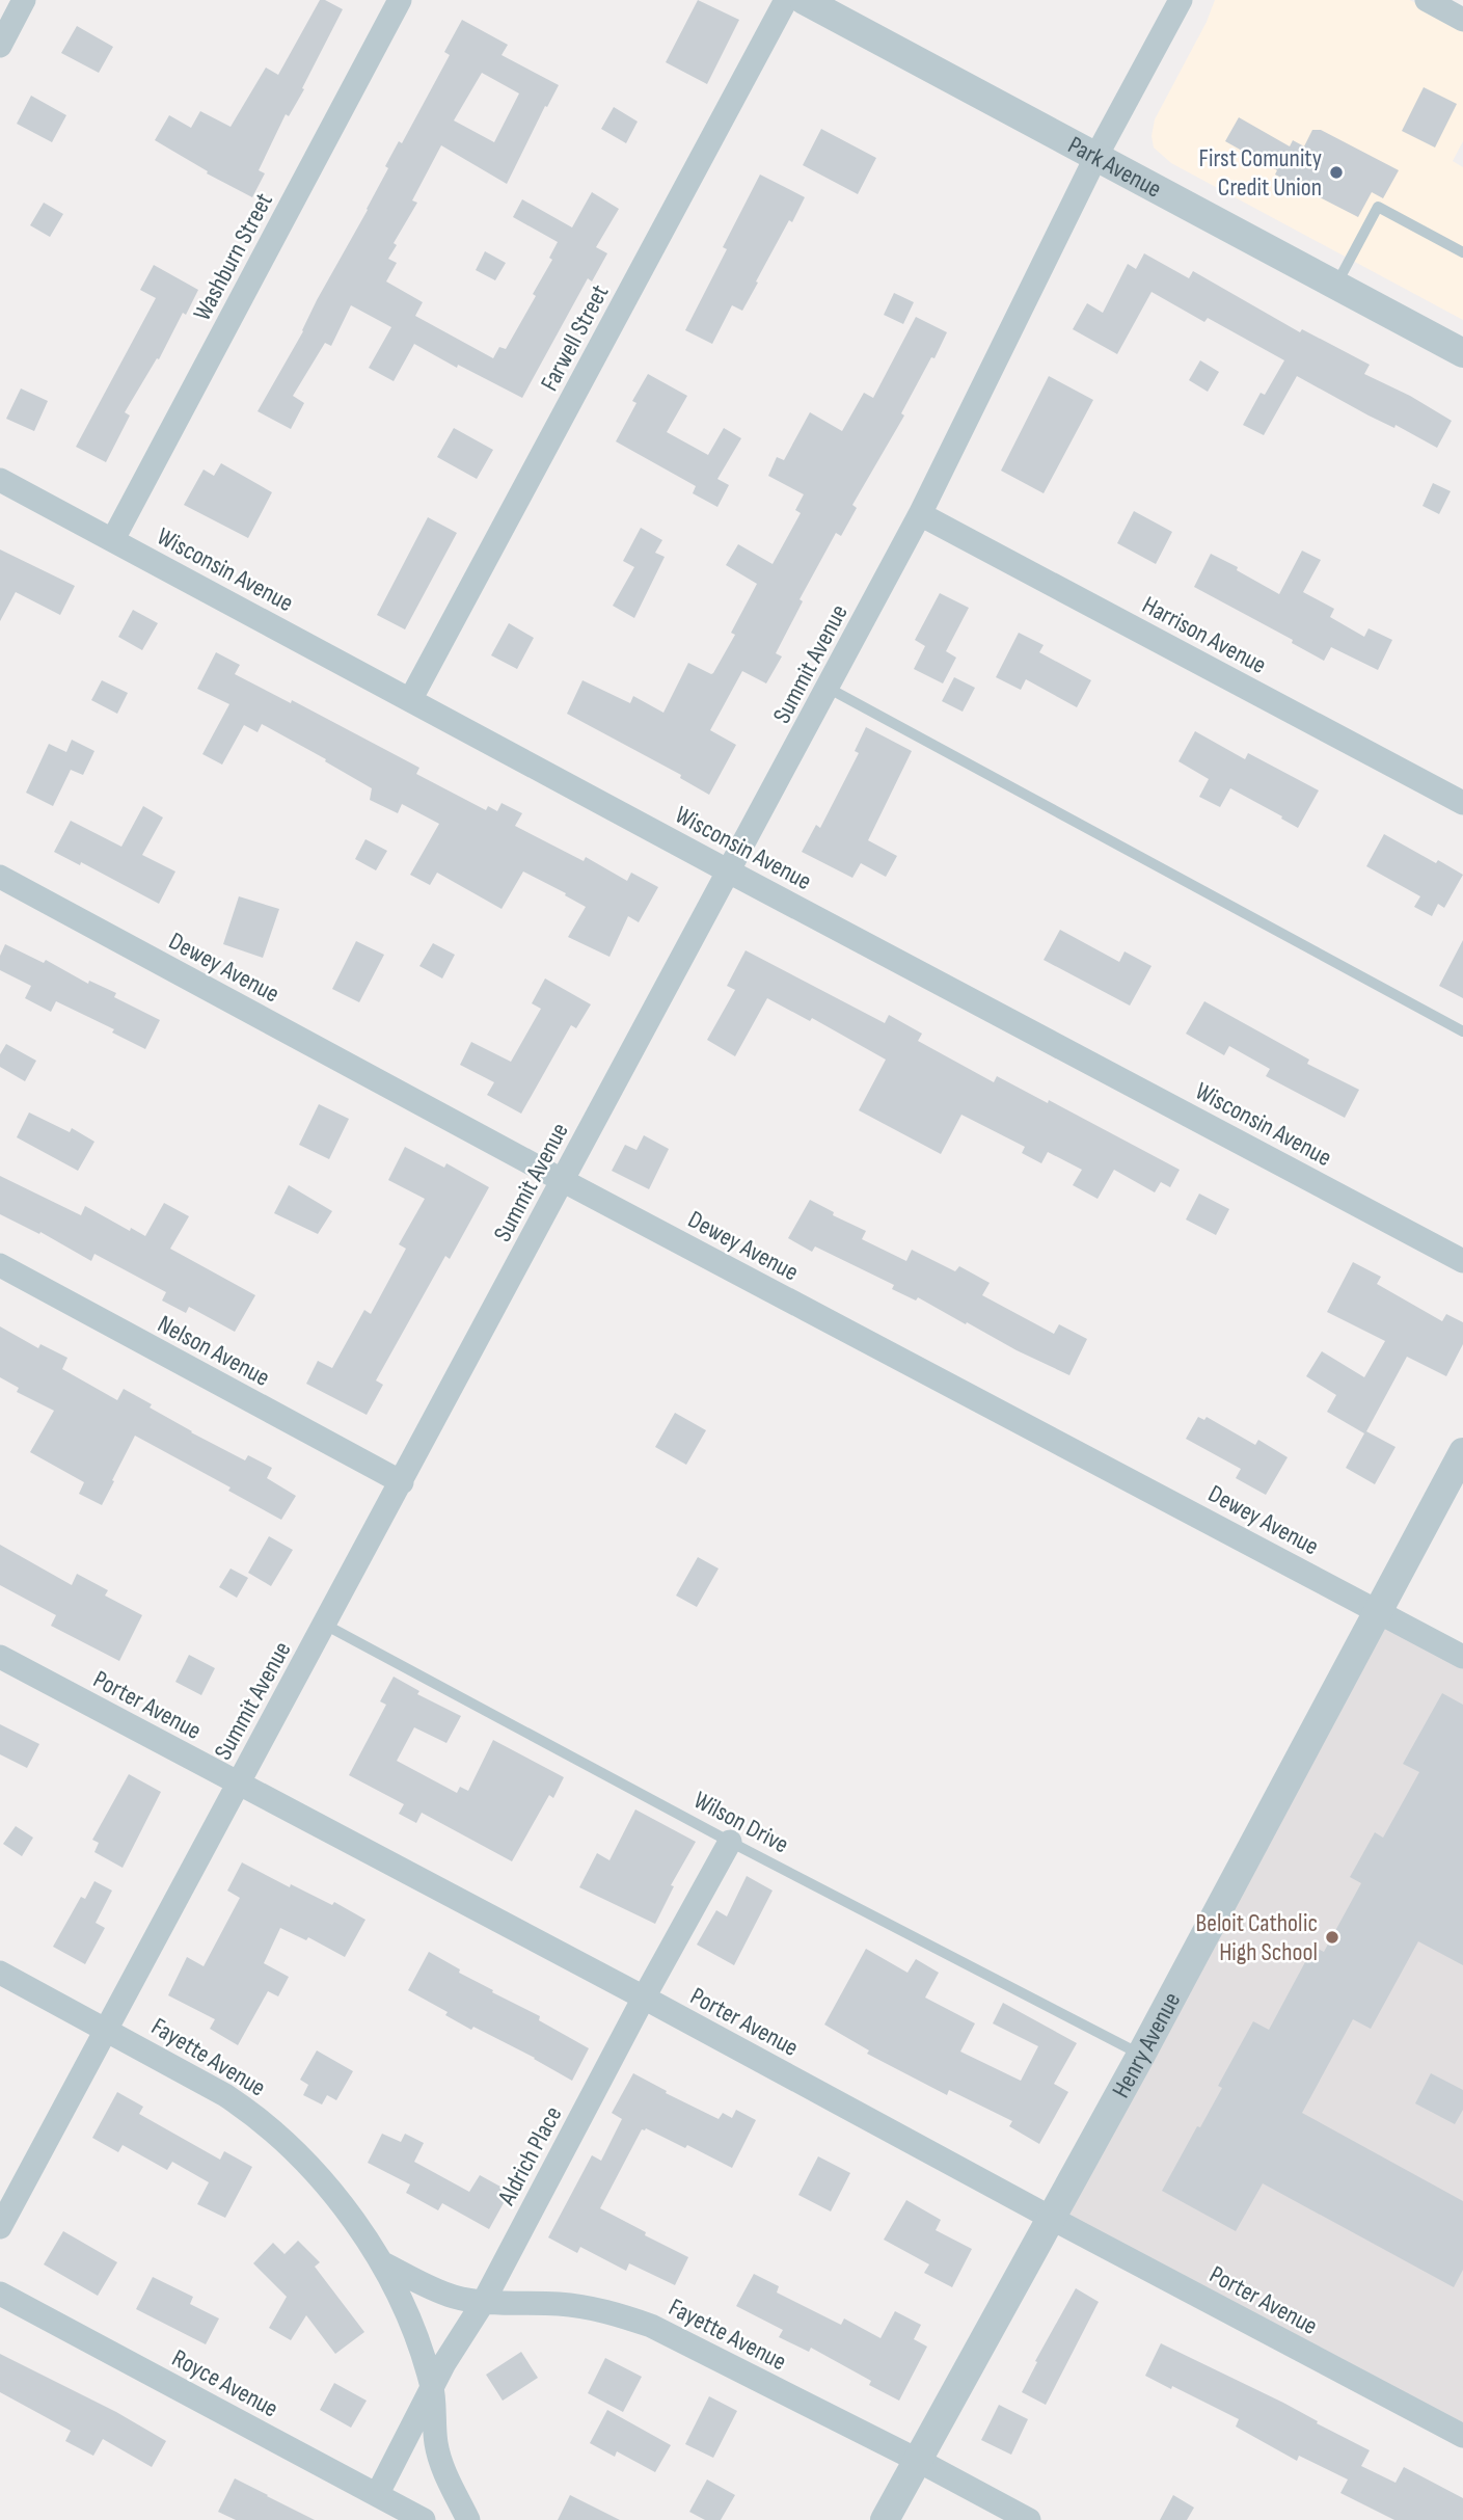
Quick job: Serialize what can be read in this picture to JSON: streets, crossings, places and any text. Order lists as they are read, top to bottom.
{
  "streets": {
    "street": [
      "Park Avenue",
      "Washburn Street",
      "Farwell Street",
      "Wisconsin Avenue",
      "Harrison Avenue",
      "Summit Avenue",
      "Dewey Avenue",
      "Nelson Avenue",
      "Porter Avenue",
      "Henry Avenue",
      "Fayette Avenue",
      "Aldrich Place",
      "Royce Avenue"
    ],
    "lane": ["Wilson Drive"]
  },
  "crossings": [
    ["Park Avenue", "Summit Avenue"],
    ["Washburn Street", "Wisconsin Avenue"],
    ["Farwell Street", "Wisconsin Avenue"],
    ["Wisconsin Avenue", "Summit Avenue"],
    ["Harrison Avenue", "Summit Avenue"],
    ["Summit Avenue", "Dewey Avenue"],
    ["Summit Avenue", "Nelson Avenue"],
    ["Summit Avenue", "Porter Avenue"],
    ["Summit Avenue", "Wilson Drive"],
    ["Summit Avenue", "Fayette Avenue"],
    ["Dewey Avenue", "Henry Avenue"],
    ["Porter Avenue", "Henry Avenue"],
    ["Porter Avenue", "Aldrich Place"],
    ["Wilson Drive", "Henry Avenue"],
    ["Wilson Drive", "Aldrich Place"],
    ["Henry Avenue", "Fayette Avenue"],
    ["Fayette Avenue", "Aldrich Place"],
    ["Aldrich Place", "Royce Avenue"]
  ],
  "places": ["First Comunity Credit Union", "Beloit Catholic High School"]
}
